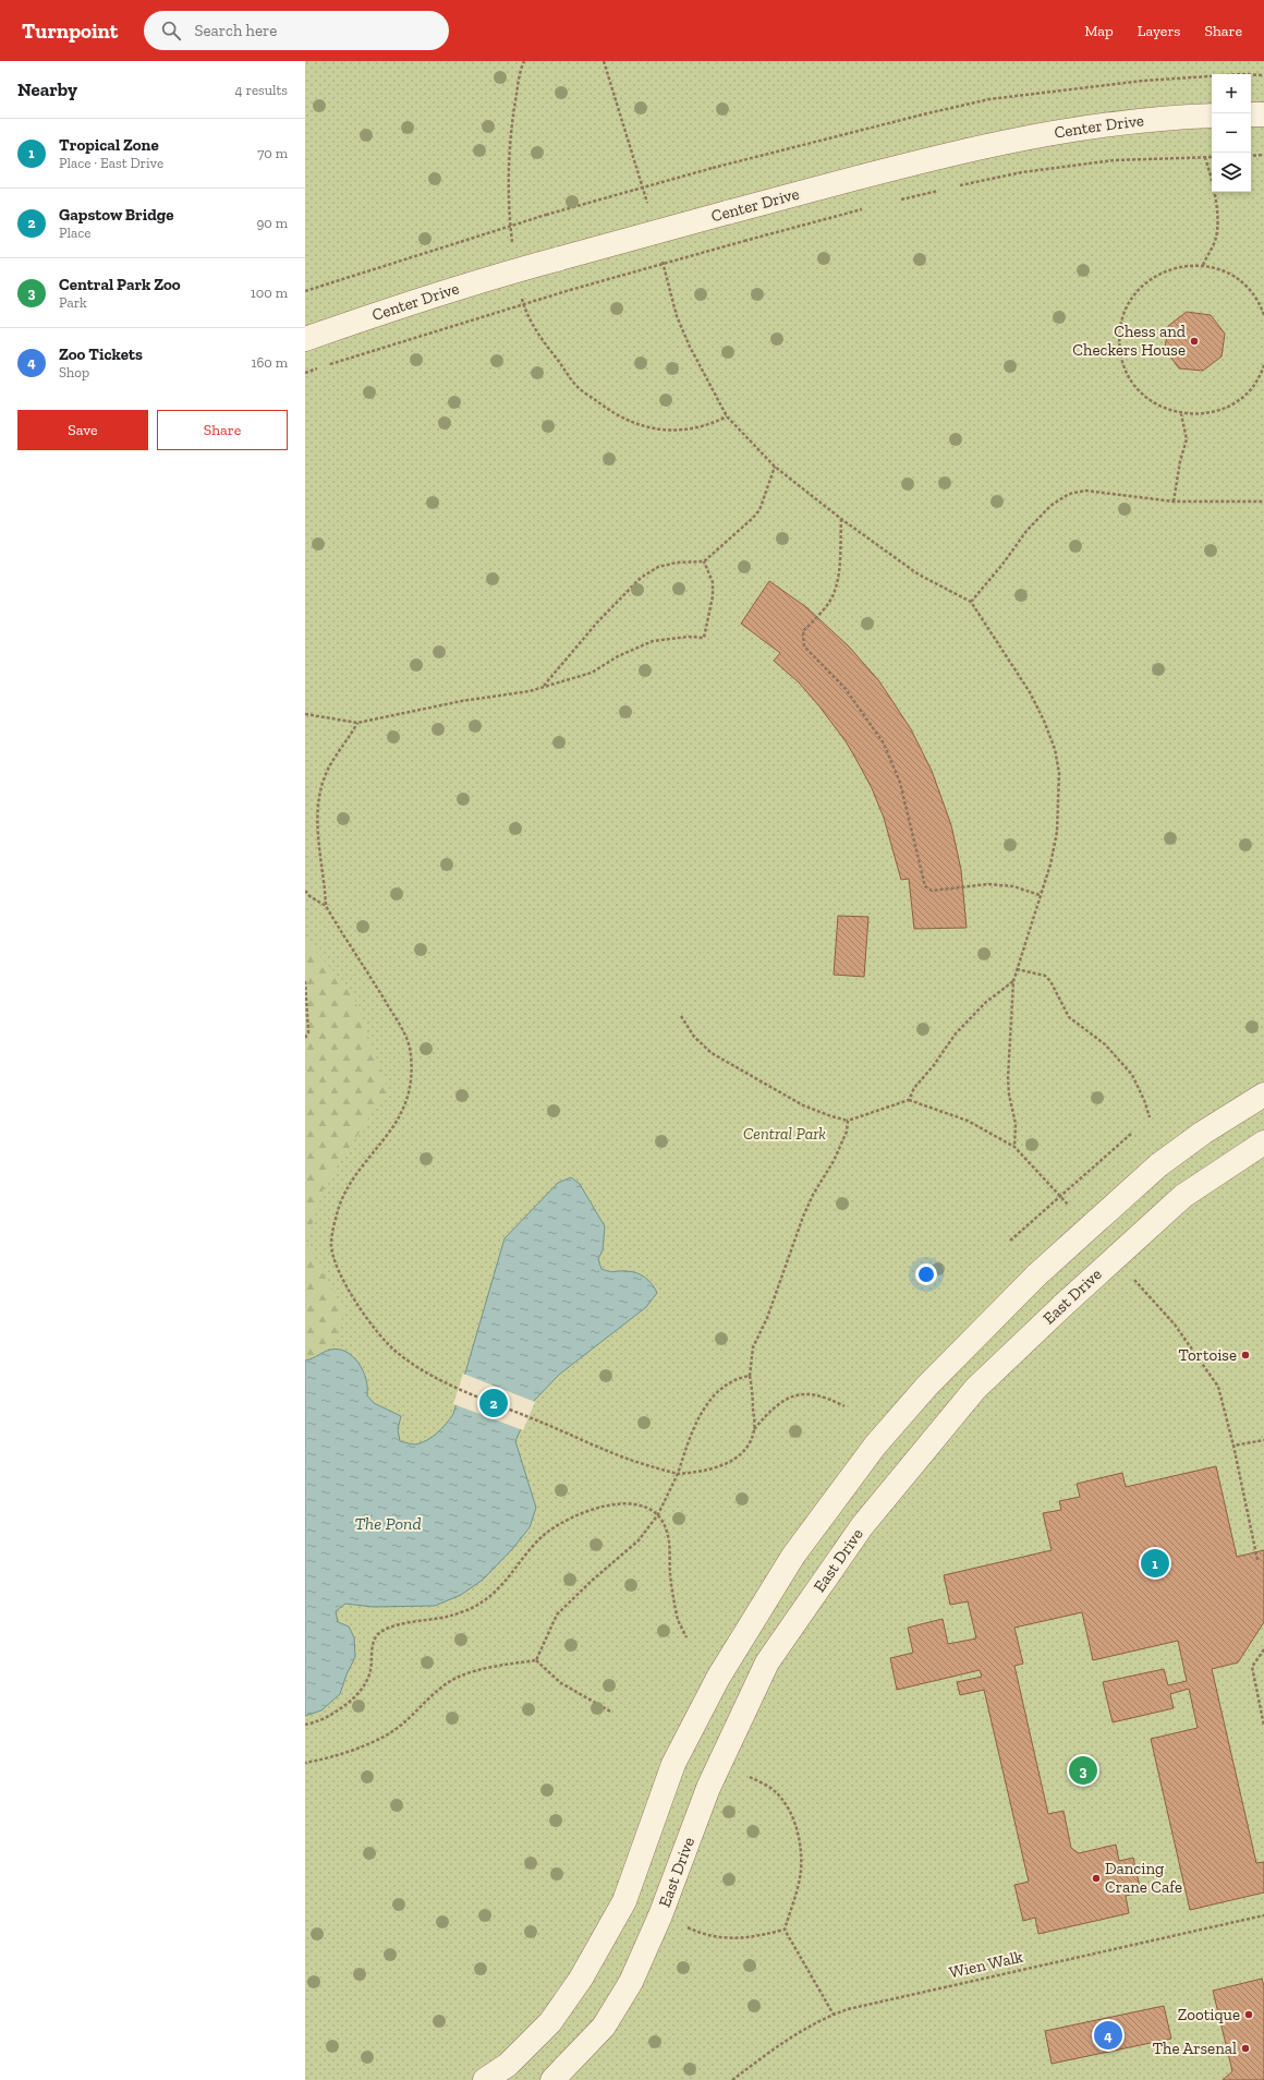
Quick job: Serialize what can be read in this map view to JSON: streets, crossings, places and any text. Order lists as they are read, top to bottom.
{
  "streets": {
    "street": ["Center Drive", "East Drive"],
    "path": ["Wien Walk"]
  },
  "water": ["The Pond"],
  "parks": ["Central Park"],
  "places": [
    "Chess and Checkers House",
    "Tortoise",
    "Dancing Crane Cafe",
    "Zootique",
    "The Arsenal"
  ],
  "page": {
    "header": "Turnpoint",
    "search": "Search here",
    "nav": ["Map", "Layers", "Share"],
    "heading": ["Nearby", "4 results"],
    "map_buttons": ["+", "−"],
    "list": [
      {
        "mark": "1",
        "name": "Tropical Zone",
        "note": "Place · East Drive",
        "value": "70 m"
      },
      {
        "mark": "2",
        "name": "Gapstow Bridge",
        "note": "Place",
        "value": "90 m"
      },
      {
        "mark": "3",
        "name": "Central Park Zoo",
        "note": "Park",
        "value": "100 m"
      },
      {
        "mark": "4",
        "name": "Zoo Tickets",
        "note": "Shop",
        "value": "160 m"
      }
    ],
    "buttons": ["Save", "Share"],
    "pins": [
      "2",
      "1",
      "3",
      "4"
    ]
  }
}
